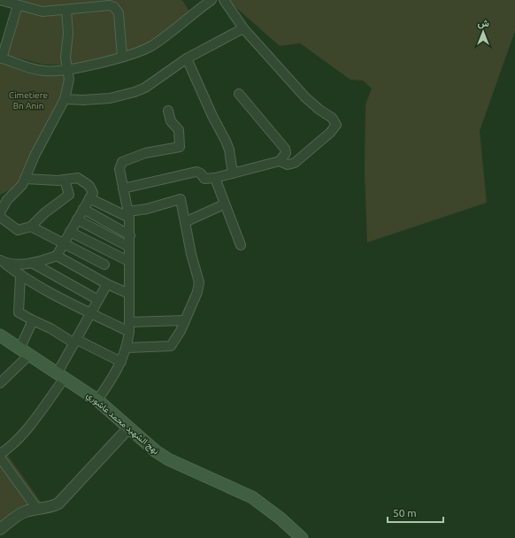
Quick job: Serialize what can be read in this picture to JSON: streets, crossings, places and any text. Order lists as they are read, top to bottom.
{
  "streets": {
    "main road": ["نهج الشهيد محمد عاشوري"]
  },
  "parks": ["Cimetiere Bn Anin"],
  "scale_bar": "50 m",
  "north": "top"
}
